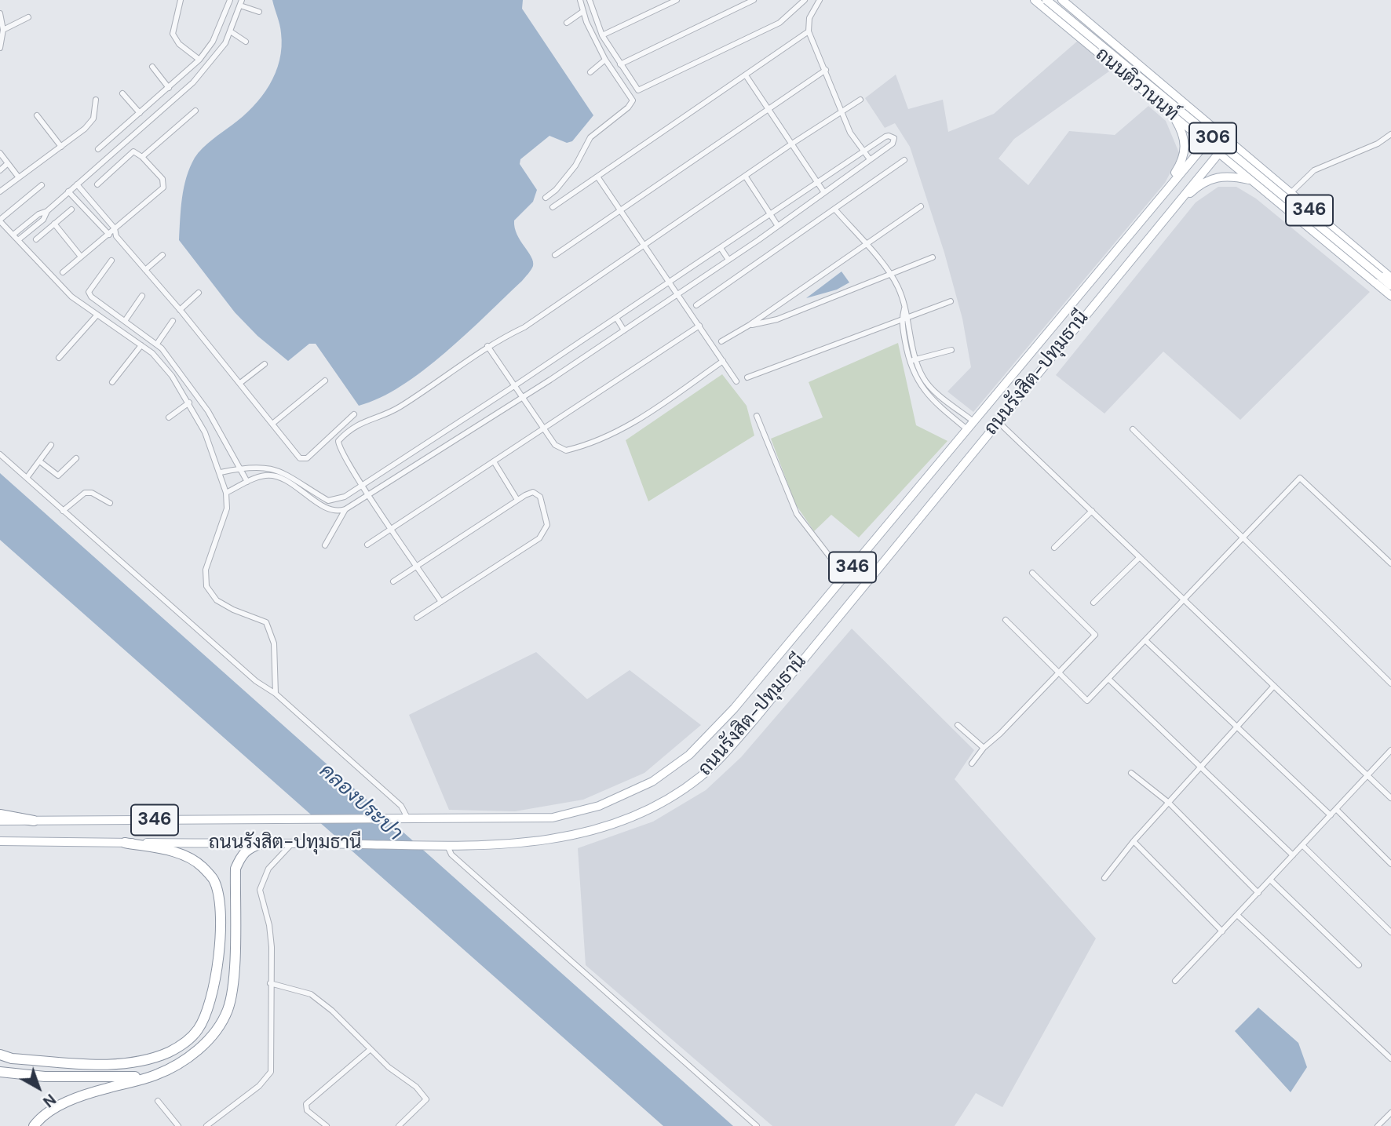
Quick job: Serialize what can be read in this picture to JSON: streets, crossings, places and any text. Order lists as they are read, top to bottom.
{
  "streets": {
    "main road": [
      "ถนนติวานนท์",
      "306",
      "346",
      "ถนนรังสิต-ปทุมธานี"
    ]
  },
  "crossings": [
    ["ถนนติวานนท์", "306"],
    ["ถนนติวานนท์", "ถนนรังสิต-ปทุมธานี"],
    ["306", "ถนนรังสิต-ปทุมธานี"]
  ],
  "water": ["คลองประปา"],
  "north": "bottom right"
}
